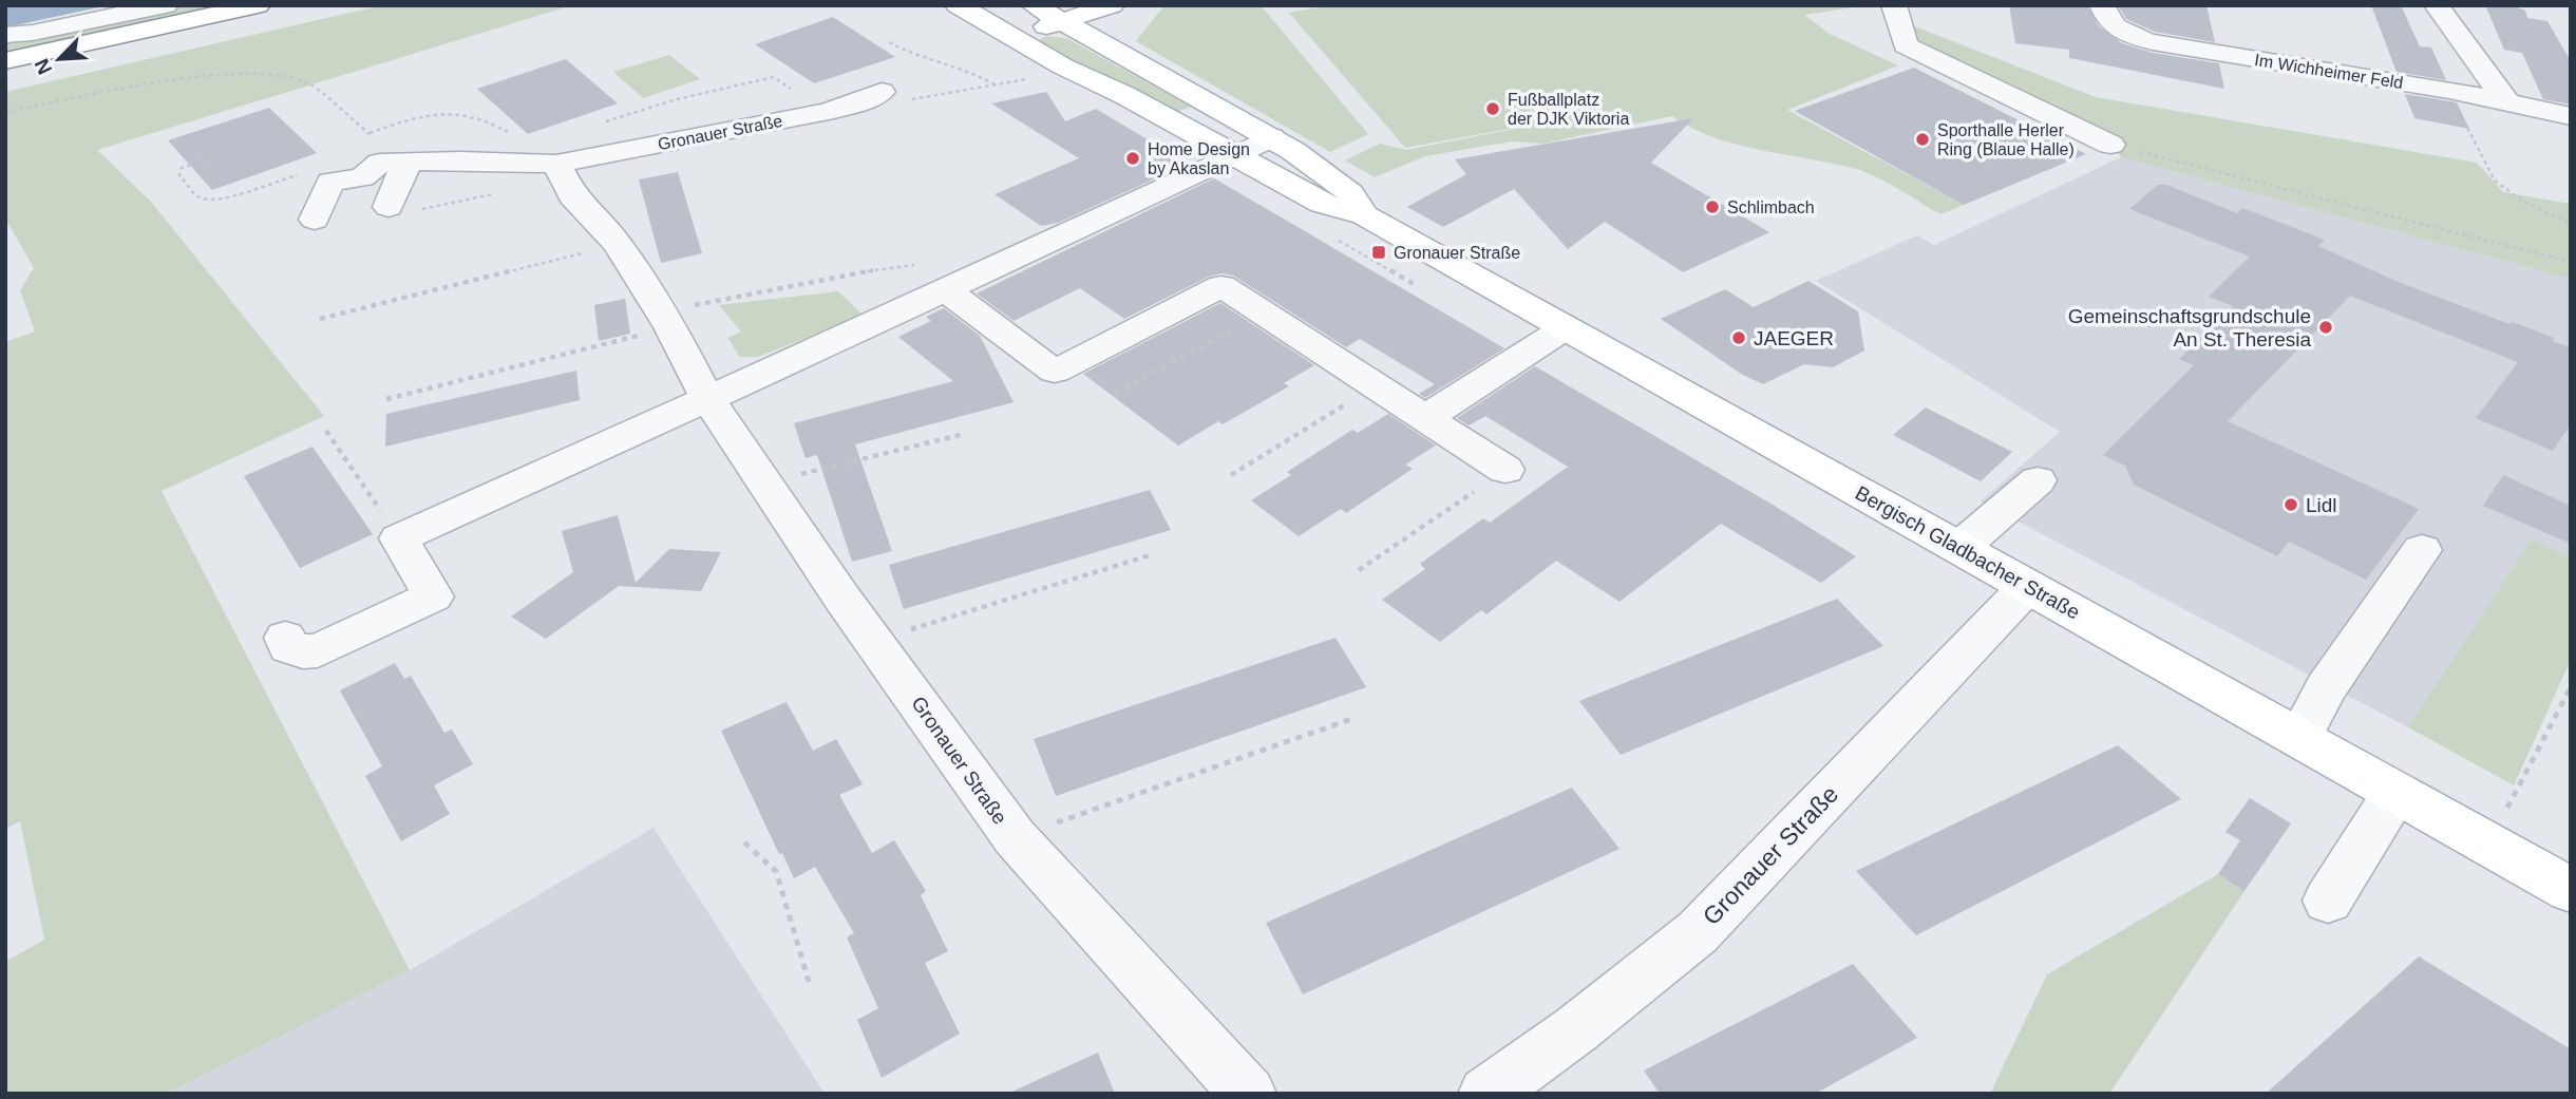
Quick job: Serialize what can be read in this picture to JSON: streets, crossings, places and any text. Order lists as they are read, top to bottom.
{
  "streets": {
    "main road": ["Bergisch Gladbacher Straße"],
    "street": ["Im Wichheimer Feld", "Gronauer Straße"]
  },
  "crossings": [
    ["Gronauer Straße", "Bergisch Gladbacher Straße"]
  ],
  "places": {
    "other": [
      "Fußballplatz der DJK Viktoria",
      "Sporthalle Herler Ring (Blaue Halle)",
      "Home Design by Akaslan",
      "Schlimbach",
      "Gemeinschaftsgrundschule An St. Theresia",
      "JAEGER",
      "Lidl"
    ],
    "transit": ["Gronauer Straße"]
  },
  "north": "bottom left"
}
